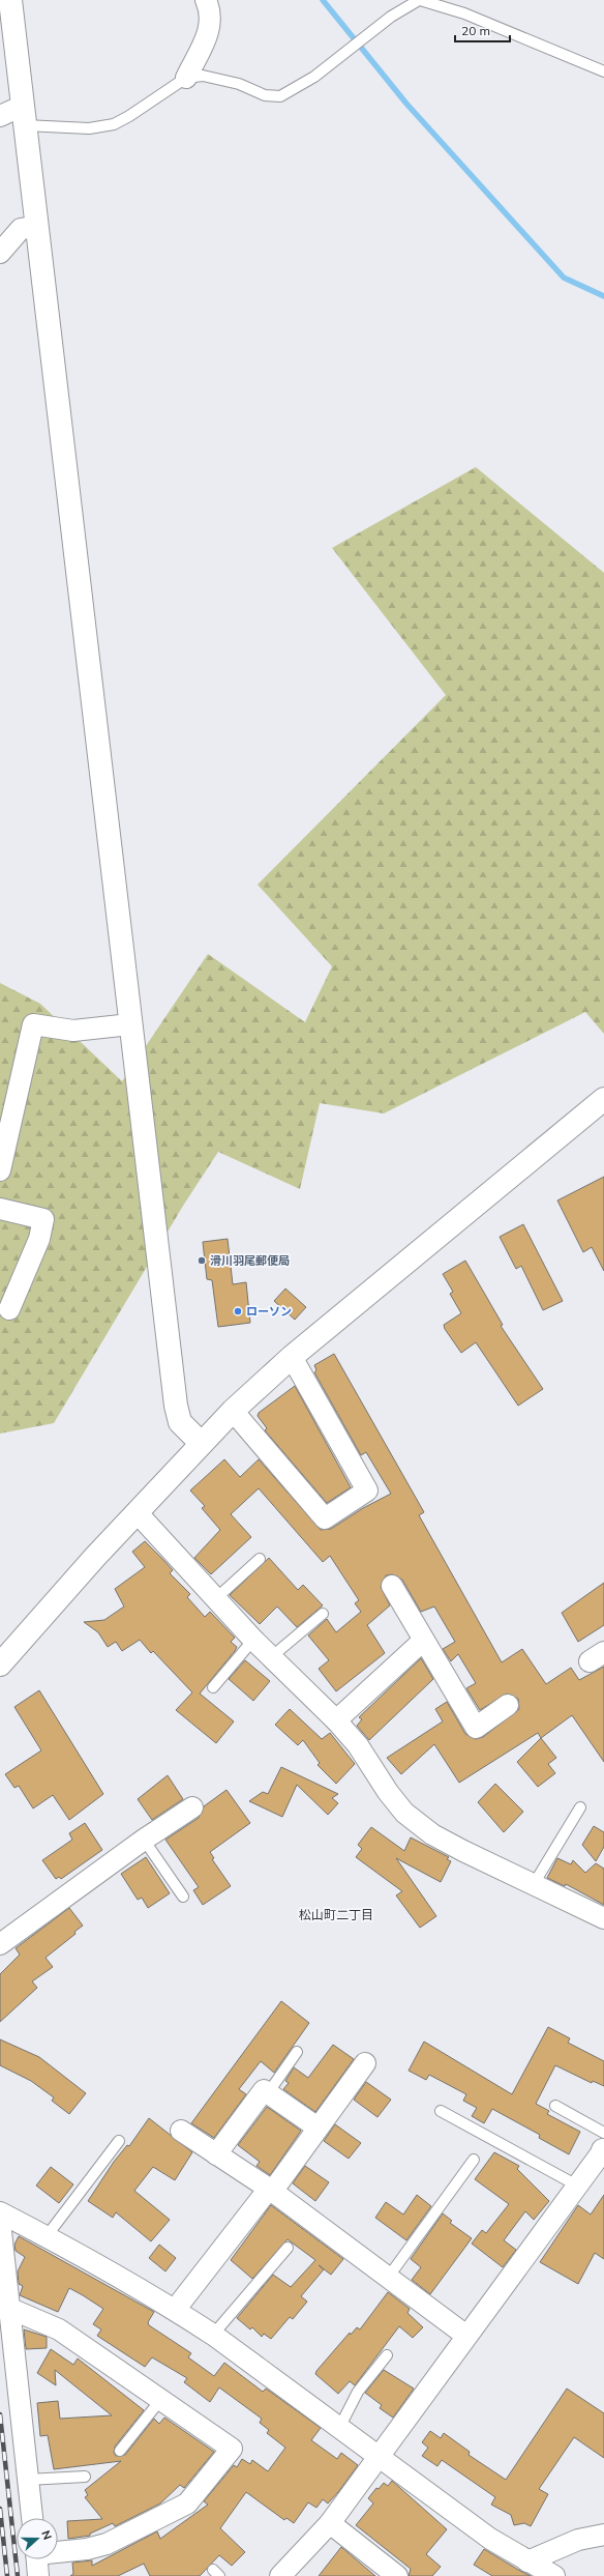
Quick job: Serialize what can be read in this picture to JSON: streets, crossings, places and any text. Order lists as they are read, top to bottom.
{
  "districts": ["松山町二丁目"],
  "places": ["滑川羽尾郵便局", "ローソン"],
  "scale_bar": "20 m",
  "north": "right"
}
